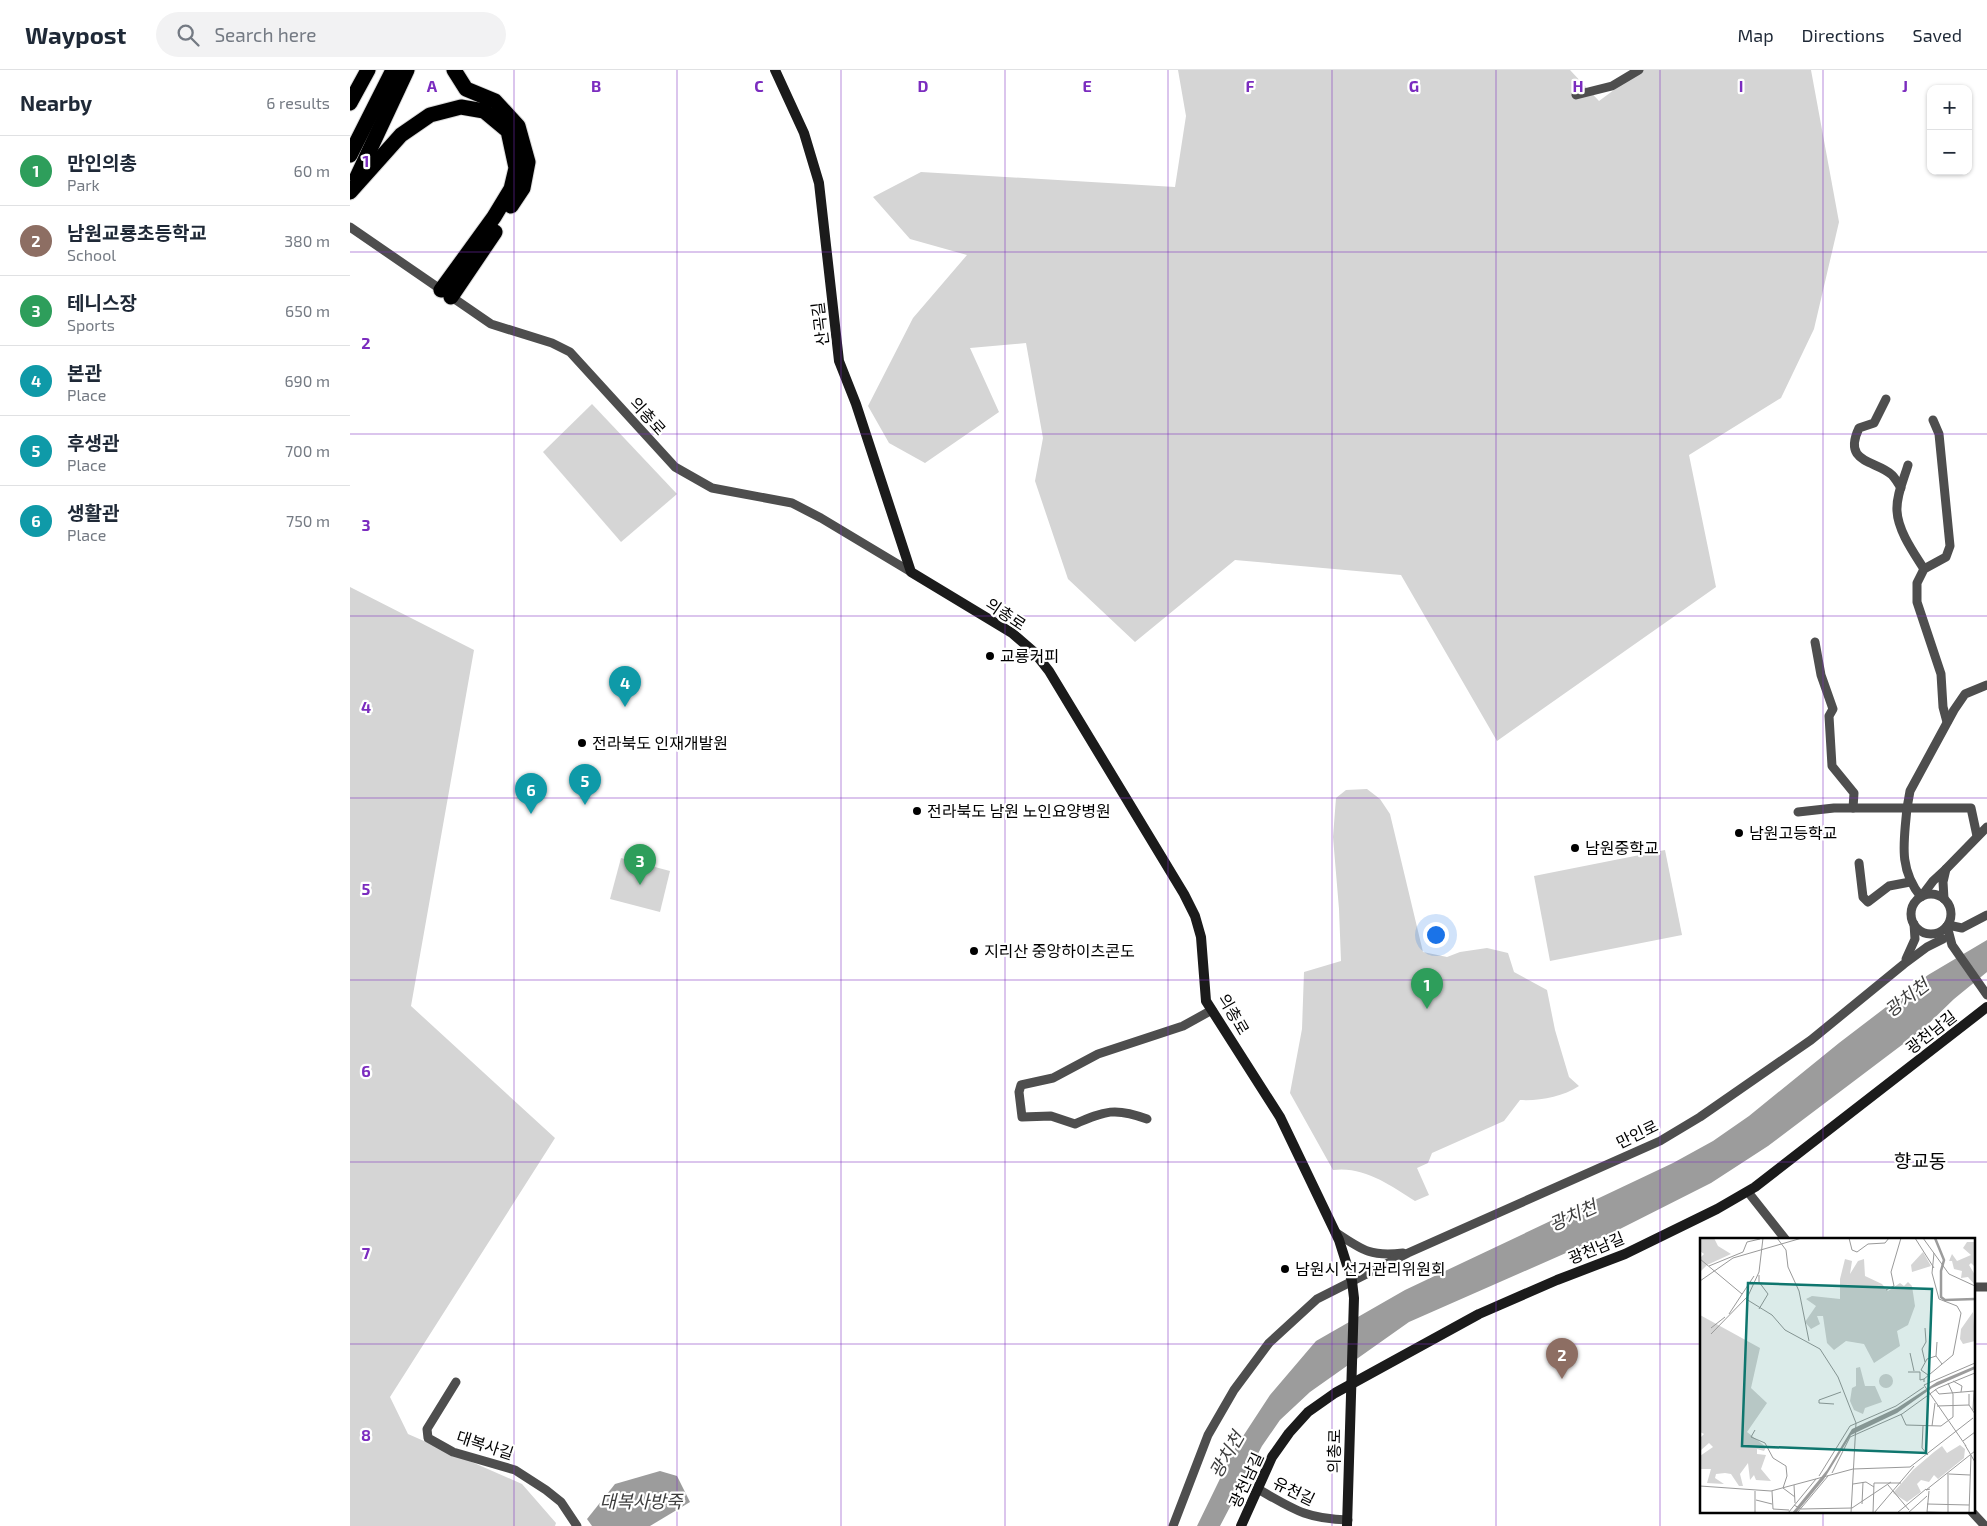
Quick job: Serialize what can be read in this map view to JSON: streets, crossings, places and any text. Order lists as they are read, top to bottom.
{
  "streets": {
    "street": [
      "산곡길",
      "의총로",
      "광천남길",
      "만인로",
      "대복사길",
      "유천길"
    ]
  },
  "crossings": [
    ["산곡길", "의총로"],
    ["의총로", "광천남길"],
    ["의총로", "만인로"],
    ["의총로", "유천길"],
    ["광천남길", "유천길"]
  ],
  "districts": ["향교동"],
  "water": ["광치천", "대복사방죽"],
  "places": [
    "교룡커피",
    "전라북도 인재개발원",
    "전라북도 남원 노인요양병원",
    "남원고등학교",
    "남원중학교",
    "지리산 중앙하이츠콘도",
    "남원시 선거관리위원회"
  ],
  "page": {
    "header": "Waypost",
    "search": "Search here",
    "nav": ["Map", "Directions", "Saved"],
    "heading": ["Nearby", "6 results"],
    "map_buttons": ["+", "−"],
    "list": [
      {
        "mark": "1",
        "name": "만인의총",
        "note": "Park",
        "value": "60 m"
      },
      {
        "mark": "2",
        "name": "남원교룡초등학교",
        "note": "School",
        "value": "380 m"
      },
      {
        "mark": "3",
        "name": "테니스장",
        "note": "Sports",
        "value": "650 m"
      },
      {
        "mark": "4",
        "name": "본관",
        "note": "Place",
        "value": "690 m"
      },
      {
        "mark": "5",
        "name": "후생관",
        "note": "Place",
        "value": "700 m"
      },
      {
        "mark": "6",
        "name": "생활관",
        "note": "Place",
        "value": "750 m"
      }
    ],
    "pins": [
      "4",
      "5",
      "6",
      "3",
      "1",
      "2"
    ]
  },
  "grid": {
    "columns": [
      "A",
      "B",
      "C",
      "D",
      "E",
      "F",
      "G",
      "H",
      "I",
      "J"
    ],
    "rows": [
      "1",
      "2",
      "3",
      "4",
      "5",
      "6",
      "7",
      "8"
    ]
  }
}
